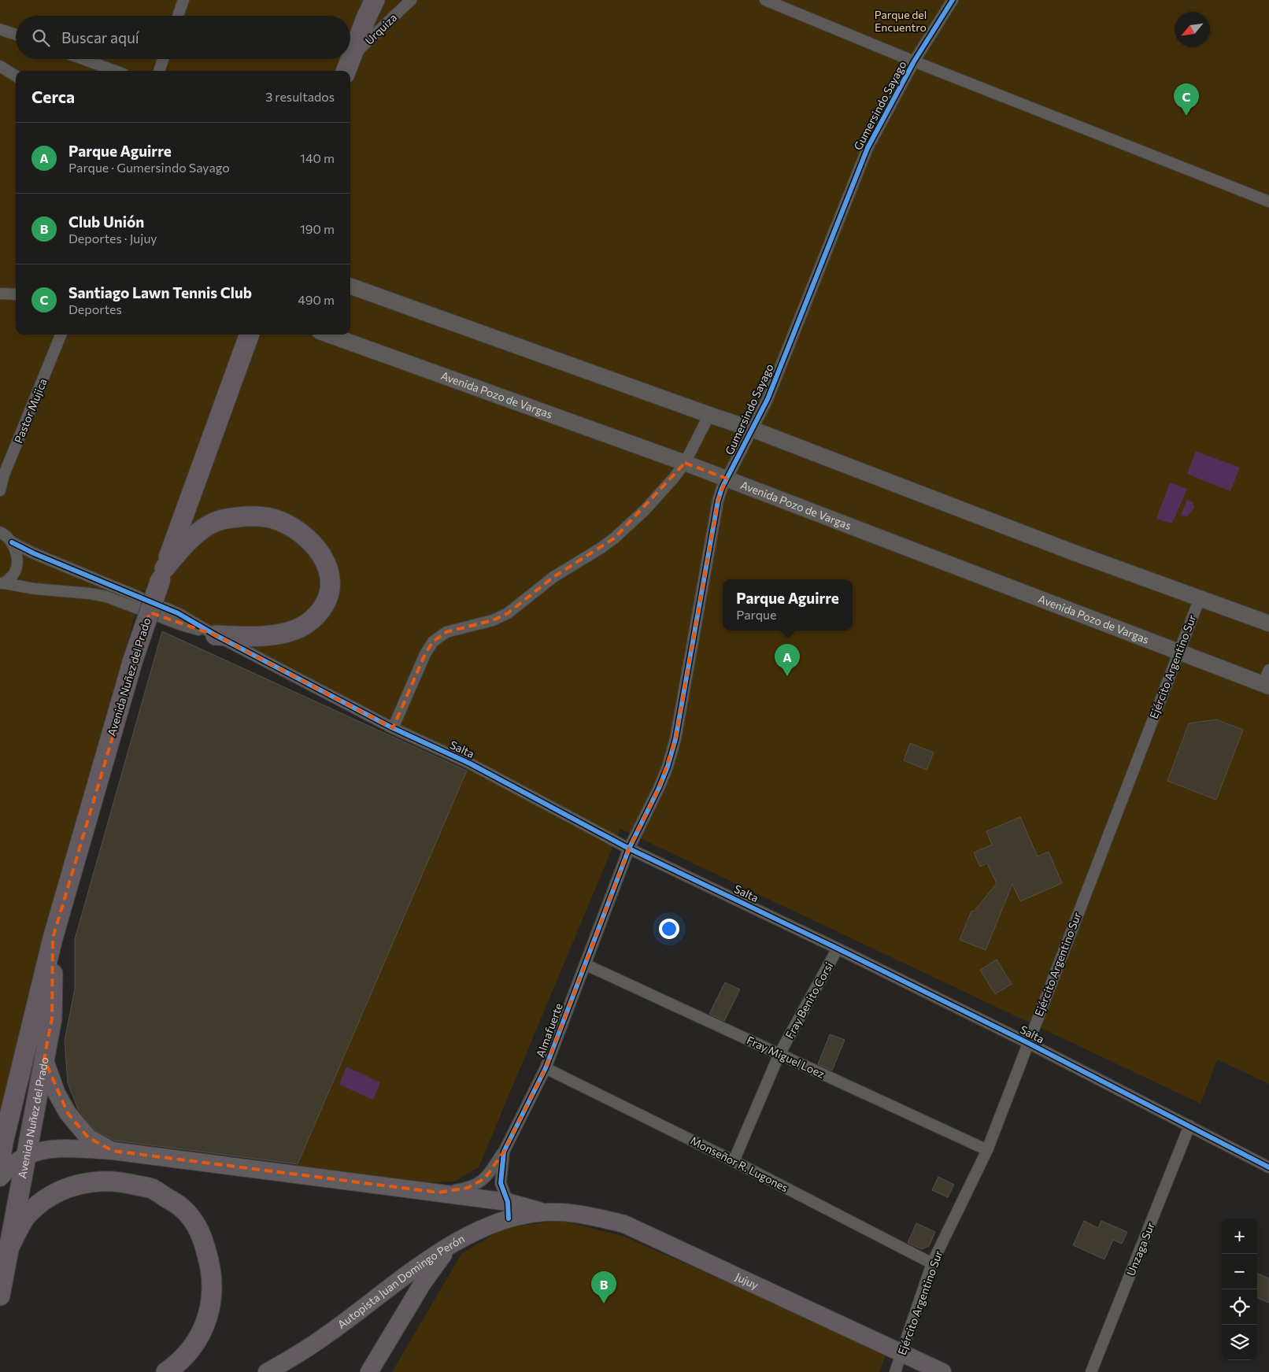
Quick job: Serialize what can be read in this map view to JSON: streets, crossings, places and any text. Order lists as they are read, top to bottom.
{
  "streets": {
    "highway": ["Avenida Nuñez del Prado"],
    "main road": ["Avenida Pozo de Vargas", "Jujuy", "Autopista Juan Domingo Perón"],
    "street": [
      "Urquiza",
      "Gumersindo Sayago",
      "Pastor Mujica",
      "Ejército Argentino Sur",
      "Salta",
      "Fray Benito Corsi",
      "Almafuerte",
      "Fray Miguel Loez",
      "Monseñor R. Lugones",
      "Unzaga Sur"
    ]
  },
  "crossings": [
    ["Gumersindo Sayago", "Avenida Pozo de Vargas"],
    ["Gumersindo Sayago", "Salta"],
    ["Gumersindo Sayago", "Almafuerte"],
    ["Avenida Pozo de Vargas", "Ejército Argentino Sur"],
    ["Ejército Argentino Sur", "Salta"],
    ["Ejército Argentino Sur", "Fray Miguel Loez"],
    ["Ejército Argentino Sur", "Monseñor R. Lugones"],
    ["Ejército Argentino Sur", "Jujuy"],
    ["Salta", "Fray Benito Corsi"],
    ["Salta", "Almafuerte"],
    ["Salta", "Unzaga Sur"],
    ["Fray Benito Corsi", "Fray Miguel Loez"],
    ["Fray Benito Corsi", "Monseñor R. Lugones"],
    ["Almafuerte", "Fray Miguel Loez"],
    ["Almafuerte", "Monseñor R. Lugones"],
    ["Almafuerte", "Autopista Juan Domingo Perón"],
    ["Jujuy", "Autopista Juan Domingo Perón"]
  ],
  "parks": ["Parque del Encuentro"],
  "north": "bottom left",
  "page": {
    "search": "Buscar aquí",
    "heading": ["Cerca", "3 resultados"],
    "pins": ["C", "A", "B"],
    "list": [
      {
        "mark": "A",
        "name": "Parque Aguirre",
        "note": "Parque · Gumersindo Sayago",
        "value": "140 m"
      },
      {
        "mark": "B",
        "name": "Club Unión",
        "note": "Deportes · Jujuy",
        "value": "190 m"
      },
      {
        "mark": "C",
        "name": "Santiago Lawn Tennis Club",
        "note": "Deportes",
        "value": "490 m"
      }
    ],
    "popup": ["Parque Aguirre", "Parque"],
    "map_buttons": ["+", "−"]
  }
}
